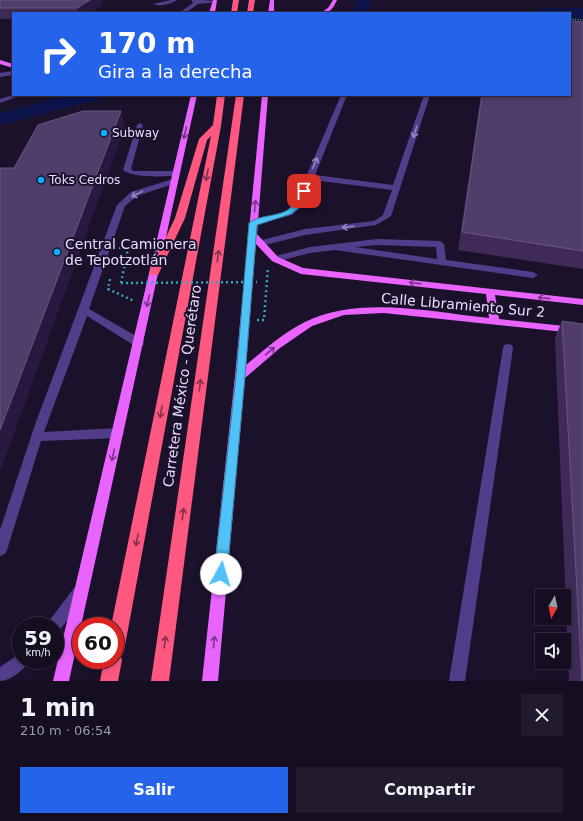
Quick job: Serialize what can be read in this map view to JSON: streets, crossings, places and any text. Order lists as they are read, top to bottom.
{
  "streets": {
    "highway": ["Carretera México - Querétaro"],
    "main road": ["Calle Libramiento Sur 2"]
  },
  "places": ["Subway", "Toks Cedros", "Central Camionera de Tepotzotlán"],
  "north": "bottom",
  "page": {
    "turn": ["170 m", "Gira a la derecha"],
    "speed": "59 km/h",
    "limit": "60",
    "heading": ["1 min", "210 m · 06:54"],
    "buttons": ["Salir", "Compartir"]
  }
}
